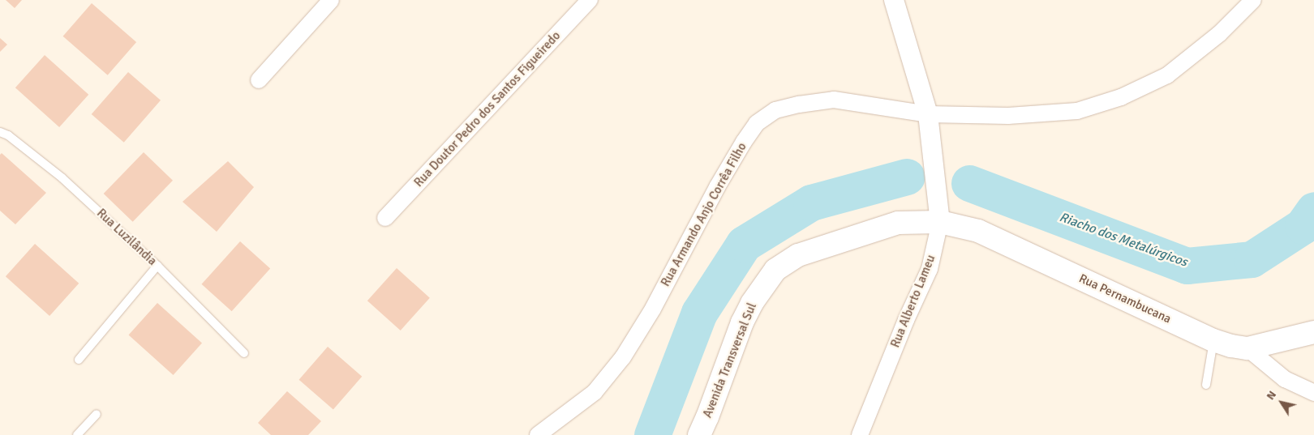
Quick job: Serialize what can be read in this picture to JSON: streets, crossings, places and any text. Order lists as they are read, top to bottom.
{
  "streets": {
    "main road": ["Rua Pernambucana", "Avenida Transversal Sul"],
    "street": ["Rua Doutor Pedro dos Santos Figueiredo", "Rua Armando Anjo Corrêa Filho", "Rua Alberto Lameu"],
    "lane": ["Rua Luzilândia"]
  },
  "crossings": [
    ["Rua Armando Anjo Corrêa Filho", "Rua Alberto Lameu"],
    ["Rua Pernambucana", "Rua Alberto Lameu"],
    ["Rua Pernambucana", "Avenida Transversal Sul"],
    ["Rua Alberto Lameu", "Avenida Transversal Sul"]
  ],
  "water": ["Riacho dos Metalúrgicos"],
  "north": "top left"
}
